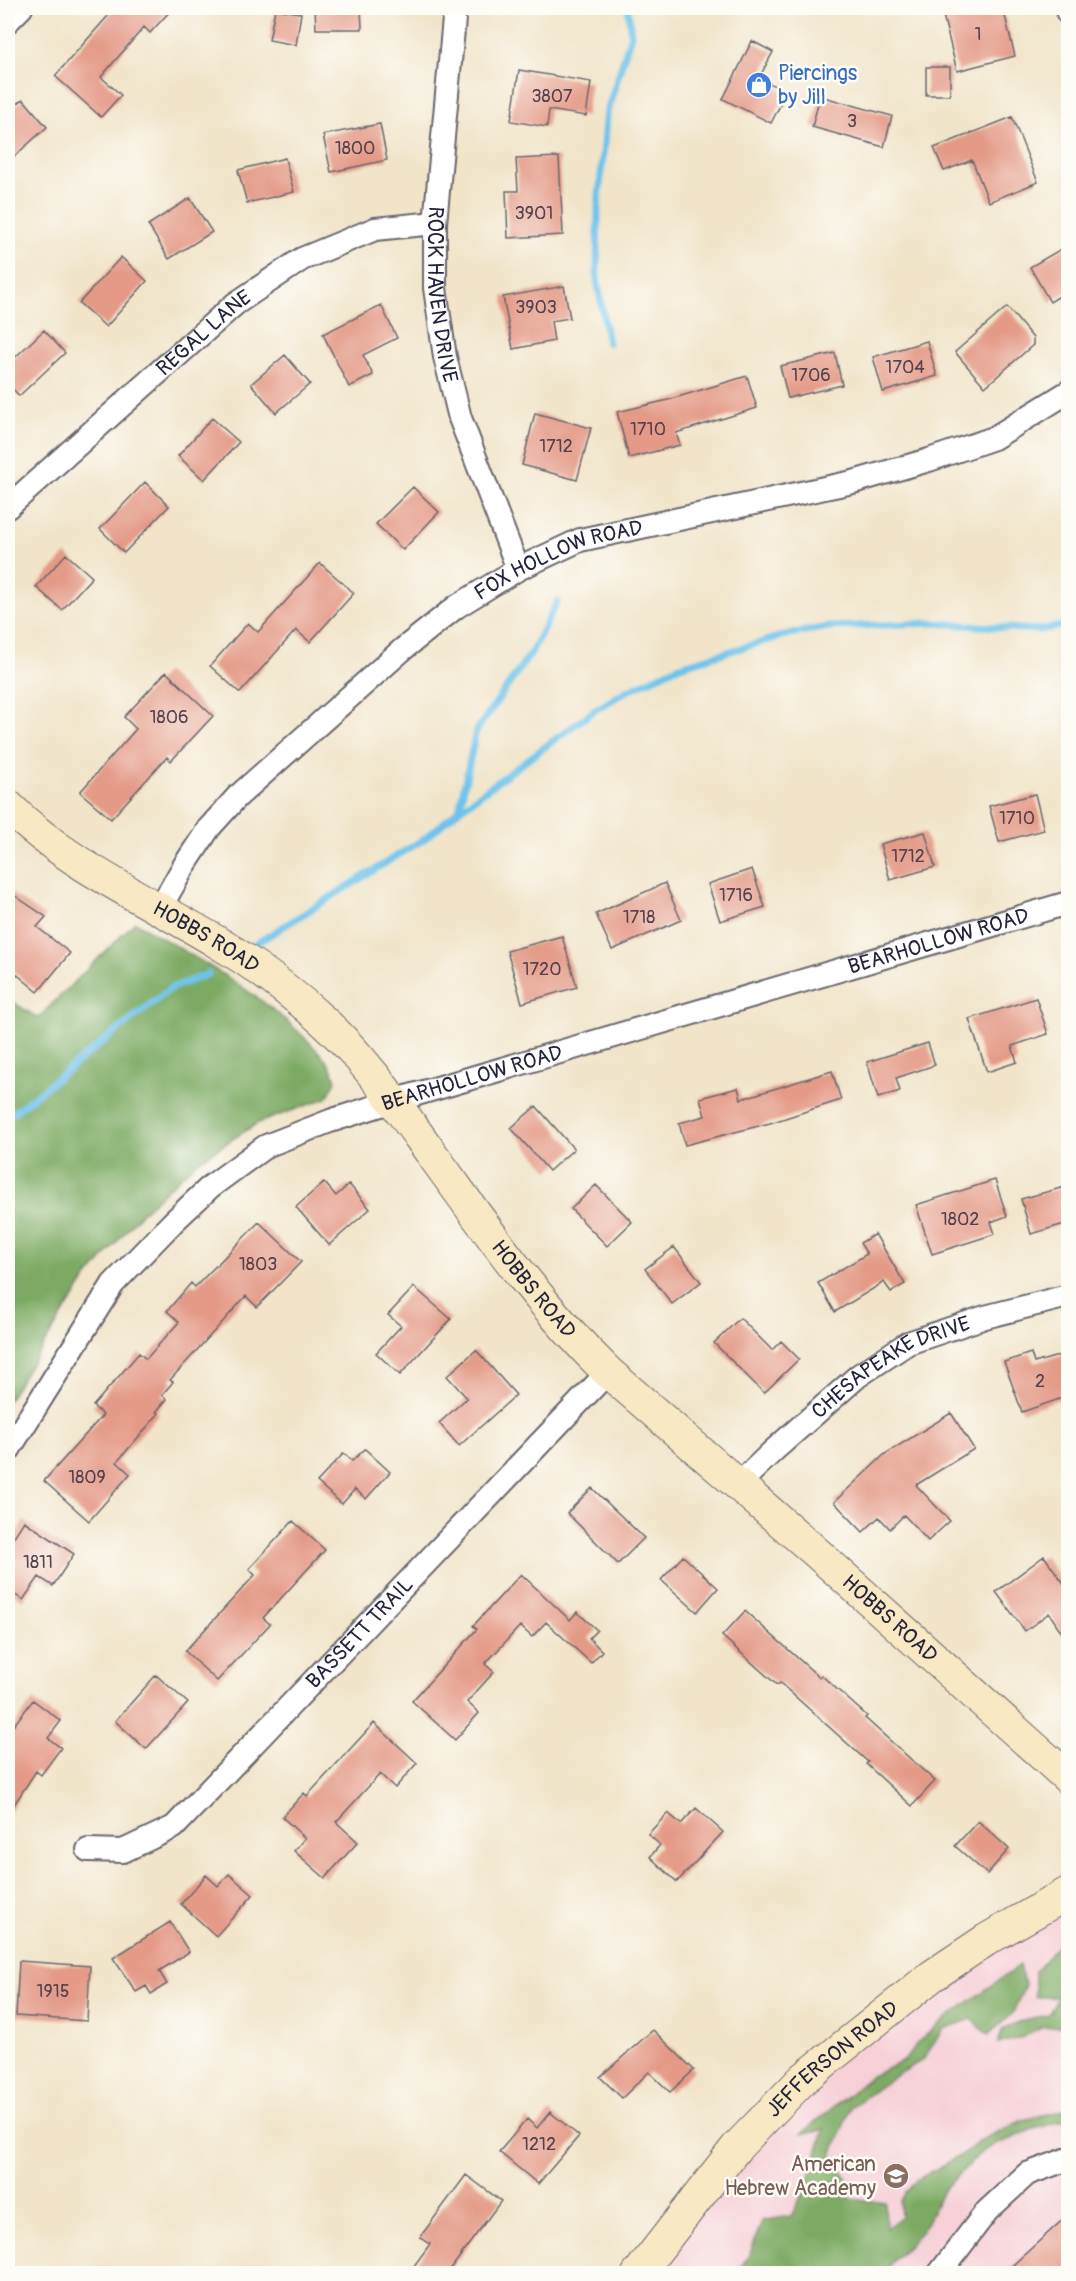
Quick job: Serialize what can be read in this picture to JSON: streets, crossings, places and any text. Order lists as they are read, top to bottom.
{
  "streets": {
    "street": [
      "ROCK HAVEN DRIVE",
      "REGAL LANE",
      "FOX HOLLOW ROAD",
      "HOBBS ROAD",
      "BEARHOLLOW ROAD",
      "CHESAPEAKE DRIVE",
      "BASSETT TRAIL",
      "JEFFERSON ROAD"
    ]
  },
  "crossings": [
    ["ROCK HAVEN DRIVE", "REGAL LANE"],
    ["ROCK HAVEN DRIVE", "FOX HOLLOW ROAD"],
    ["FOX HOLLOW ROAD", "HOBBS ROAD"],
    ["HOBBS ROAD", "BEARHOLLOW ROAD"],
    ["HOBBS ROAD", "CHESAPEAKE DRIVE"],
    ["HOBBS ROAD", "BASSETT TRAIL"]
  ],
  "places": {
    "shop": ["Piercings by Jill"],
    "school or university": ["American Hebrew Academy"]
  },
  "house_numbers": [
    "1",
    "3807",
    "3",
    "1800",
    "3901",
    "3903",
    "1704",
    "1706",
    "1710",
    "1712",
    "1806",
    "1710",
    "1712",
    "1716",
    "1718",
    "1720",
    "1802",
    "1803",
    "2",
    "1809",
    "1811",
    "1915",
    "1212"
  ]
}
